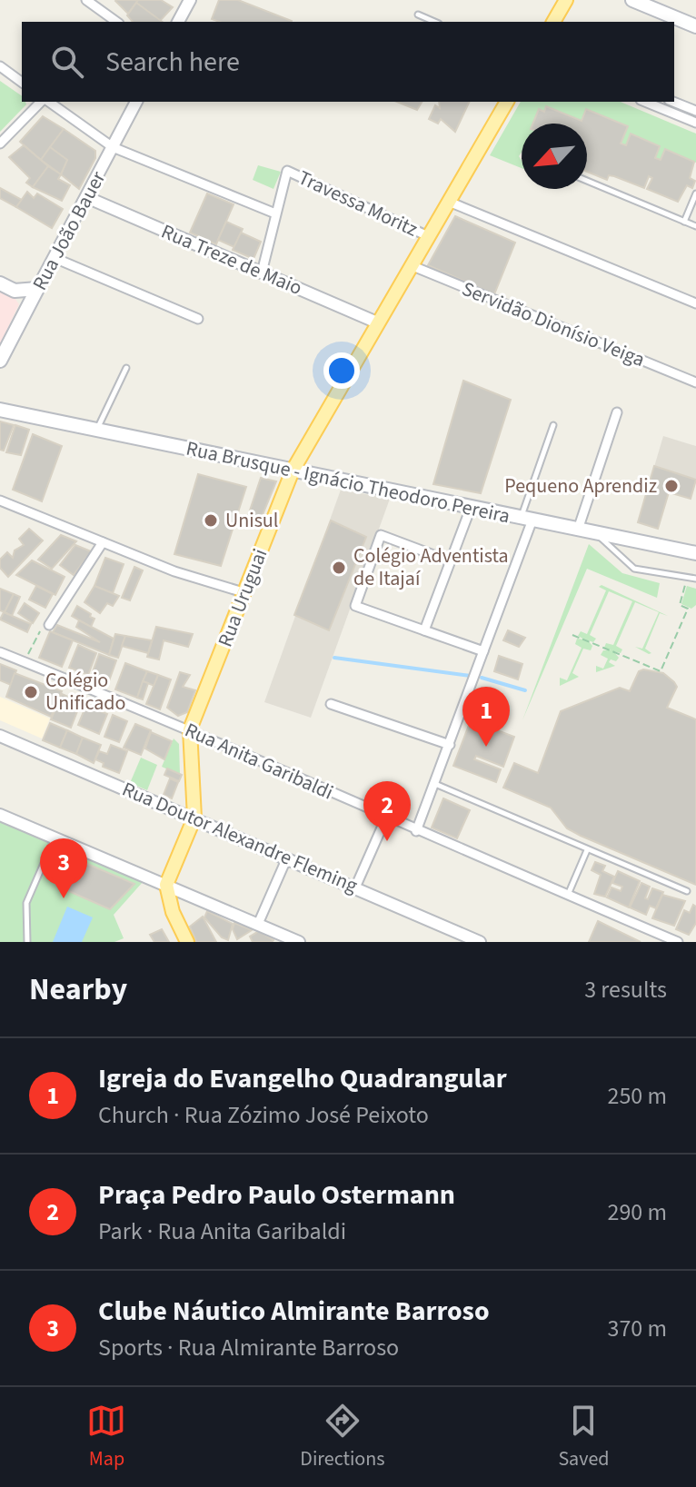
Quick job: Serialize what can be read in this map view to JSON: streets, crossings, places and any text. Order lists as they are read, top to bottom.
{
  "streets": {
    "main road": ["Rua João Bauer", "Rua Brusque - Ignácio Theodoro Pereira", "Rua Uruguai"],
    "street": [
      "Travessa Moritz",
      "Rua Treze de Maio",
      "Servidão Dionísio Veiga",
      "Rua Anita Garibaldi",
      "Rua Doutor Alexandre Fleming"
    ]
  },
  "crossings": [
    ["Travessa Moritz", "Rua Uruguai"],
    ["Rua João Bauer", "Rua Treze de Maio"],
    ["Rua Treze de Maio", "Rua Uruguai"],
    ["Servidão Dionísio Veiga", "Rua Uruguai"],
    ["Rua Brusque - Ignácio Theodoro Pereira", "Rua Uruguai"],
    ["Rua Uruguai", "Rua Anita Garibaldi"],
    ["Rua Uruguai", "Rua Doutor Alexandre Fleming"]
  ],
  "places": [
    "Pequeno Aprendiz",
    "Unisul",
    "Colégio Adventista de Itajaí",
    "Colégio Unificado"
  ],
  "north": "bottom left",
  "page": {
    "search": "Search here",
    "pins": ["1", "2", "3"],
    "heading": ["Nearby", "3 results"],
    "list": [
      {
        "mark": "1",
        "name": "Igreja do Evangelho Quadrangular",
        "note": "Church · Rua Zózimo José Peixoto",
        "value": "250 m"
      },
      {
        "mark": "2",
        "name": "Praça Pedro Paulo Ostermann",
        "note": "Park · Rua Anita Garibaldi",
        "value": "290 m"
      },
      {
        "mark": "3",
        "name": "Clube Náutico Almirante Barroso",
        "note": "Sports · Rua Almirante Barroso",
        "value": "370 m"
      }
    ],
    "nav": ["Map", "Directions", "Saved"]
  }
}
